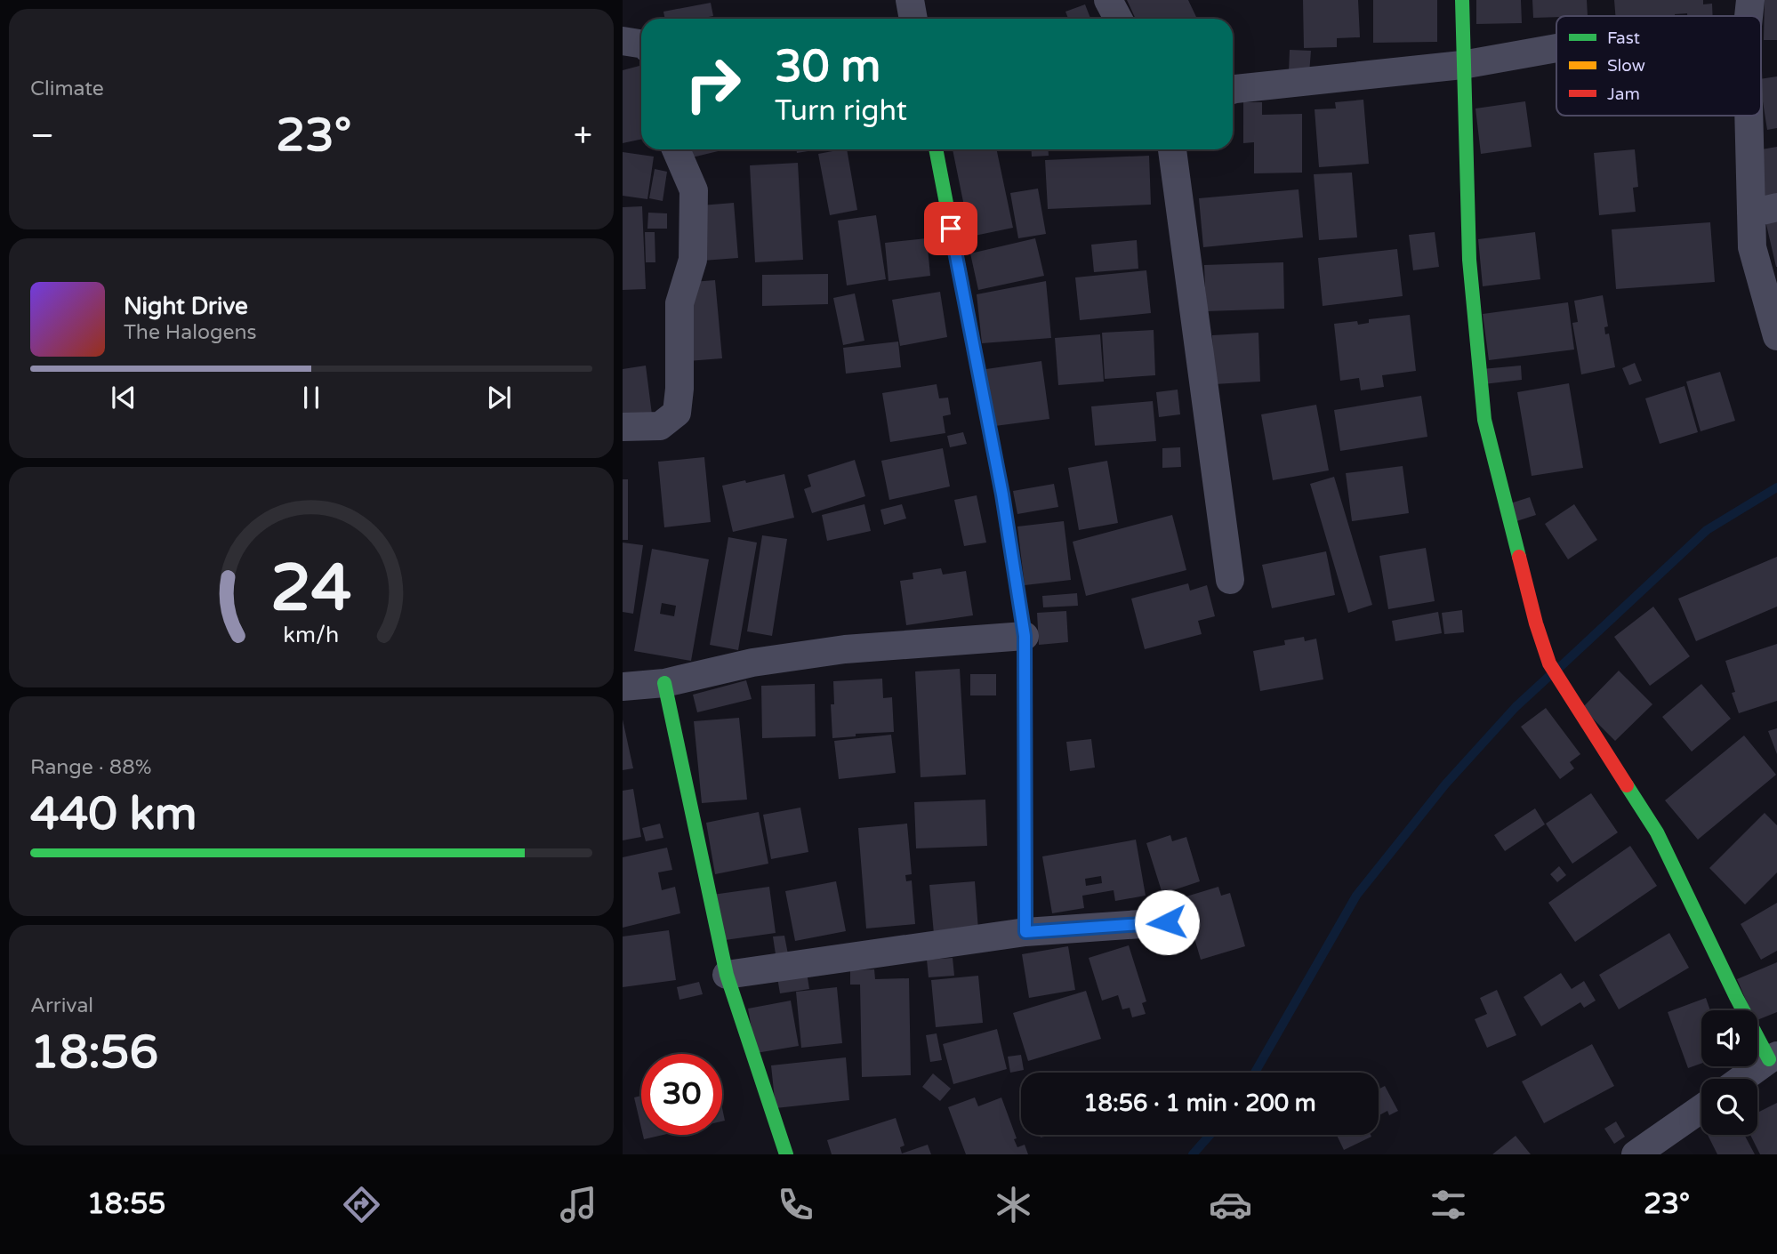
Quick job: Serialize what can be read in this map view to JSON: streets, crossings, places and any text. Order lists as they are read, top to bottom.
{
  "legend": ["Fast", "Slow", "Jam"],
  "page": {
    "tile": [
      "Climate",
      ["Range · 88%", "440 km"],
      ["Arrival", "18:56"]
    ],
    "turn": ["30 m", "Turn right"],
    "heat": ["−", "23°", "+"],
    "song": ["Night Drive", "The Halogens"],
    "limit": "30",
    "trip": "18:56 · 1 min · 200 m",
    "tabs": ["18:55", "23°"],
    "gauge": ["24", "km/h"]
  }
}
